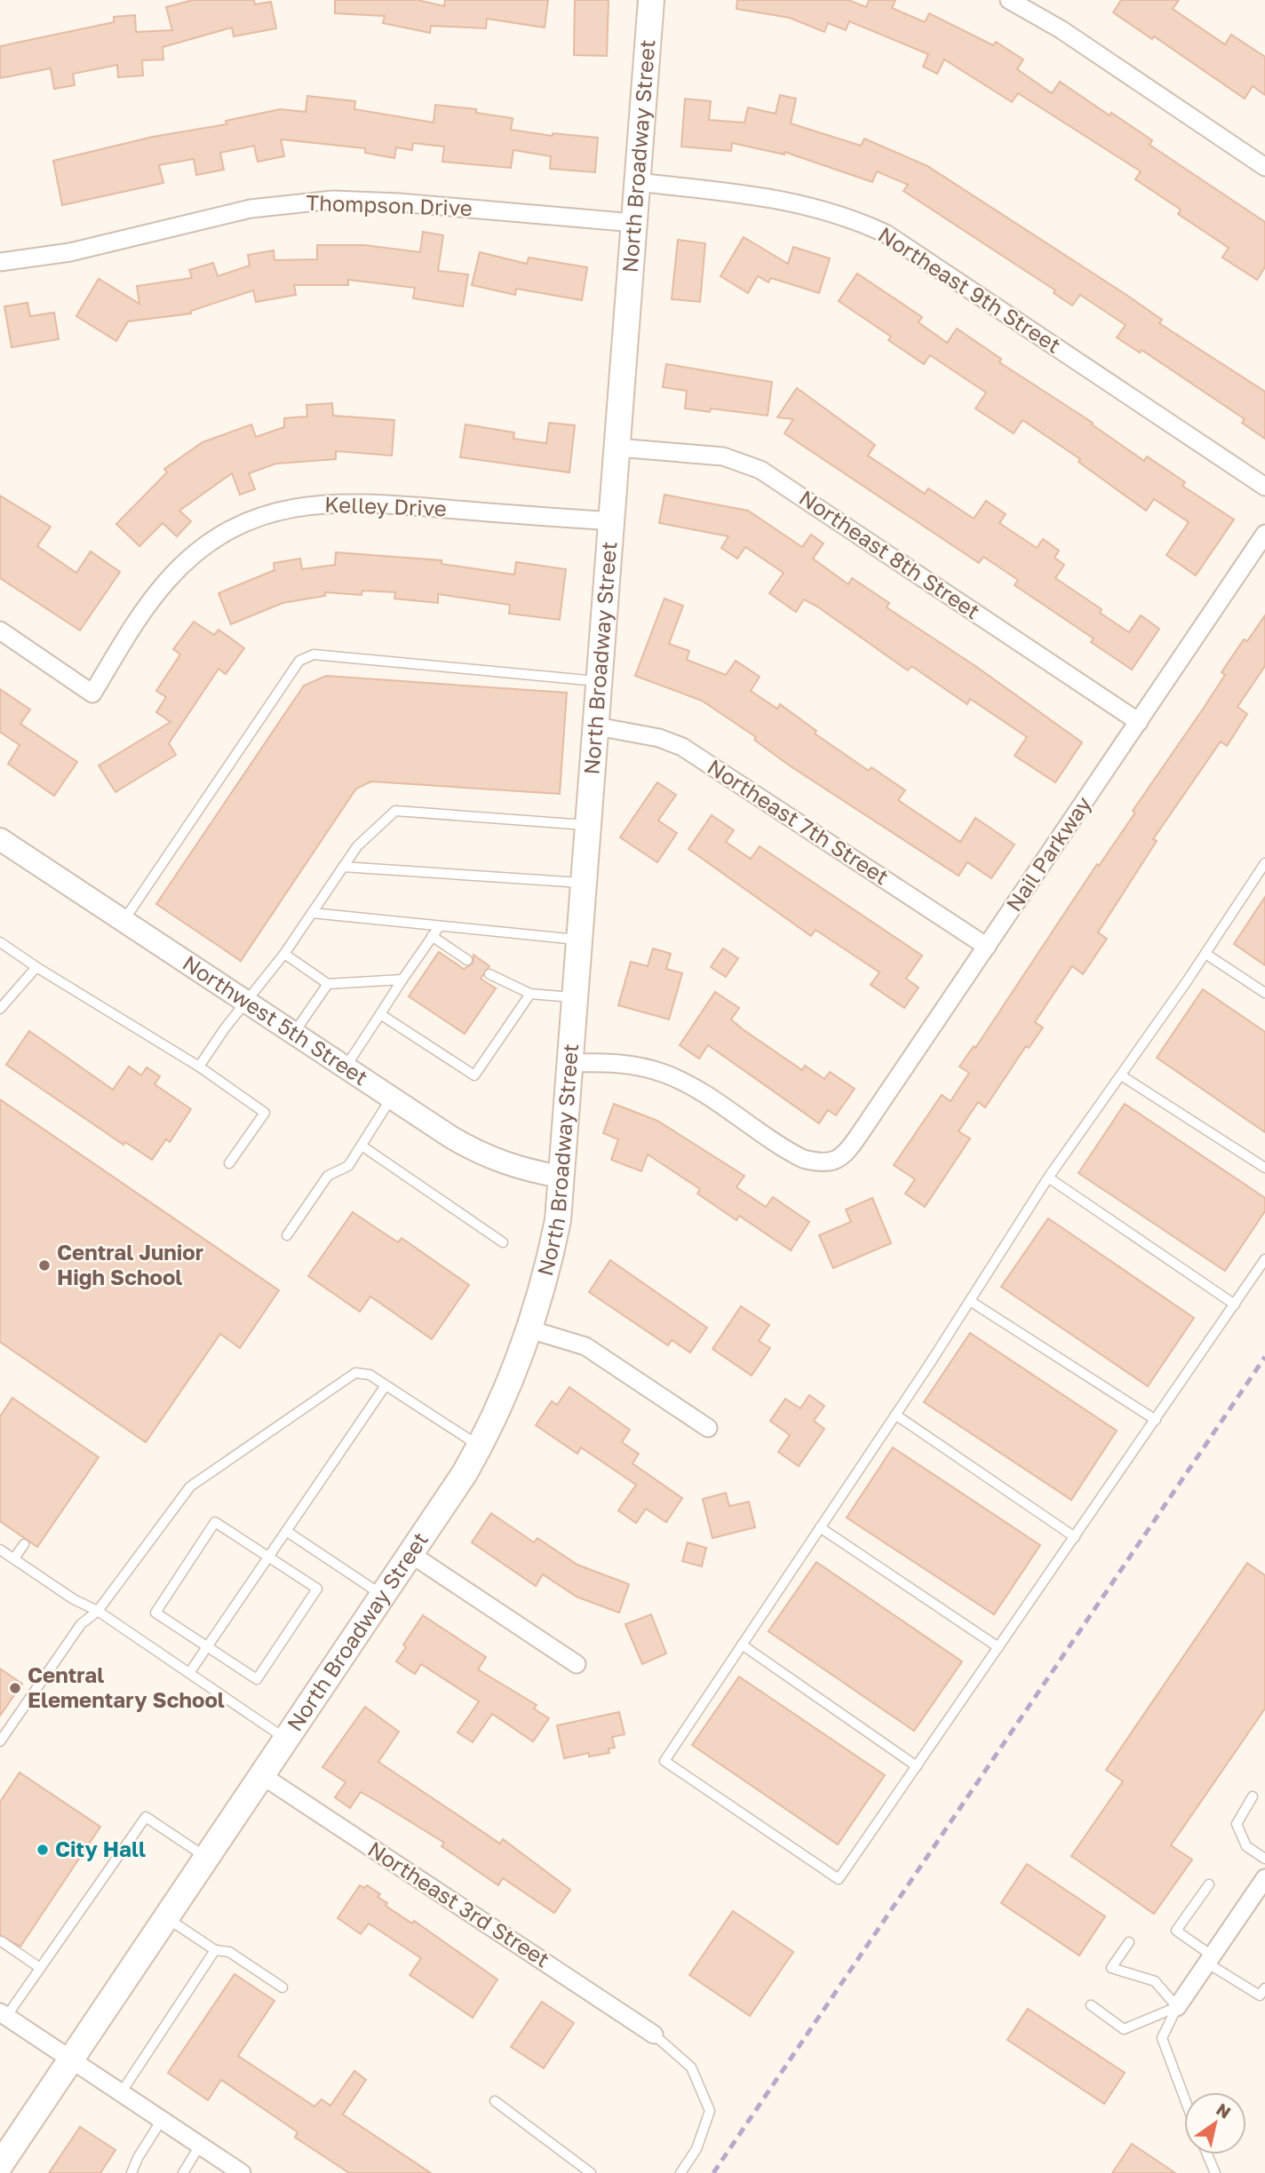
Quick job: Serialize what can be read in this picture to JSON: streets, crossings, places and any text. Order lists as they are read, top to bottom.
{
  "streets": {
    "main road": ["North Broadway Street"],
    "street": [
      "Thompson Drive",
      "Northeast 9th Street",
      "Kelley Drive",
      "Northeast 8th Street",
      "Northeast 7th Street",
      "Nail Parkway",
      "Northwest 5th Street",
      "Northeast 3rd Street"
    ]
  },
  "crossings": [
    ["North Broadway Street", "Thompson Drive"],
    ["North Broadway Street", "Northeast 9th Street"],
    ["North Broadway Street", "Kelley Drive"],
    ["North Broadway Street", "Northeast 8th Street"],
    ["North Broadway Street", "Northeast 7th Street"],
    ["North Broadway Street", "Nail Parkway"],
    ["North Broadway Street", "Northwest 5th Street"],
    ["North Broadway Street", "Northeast 3rd Street"],
    ["Northeast 8th Street", "Nail Parkway"],
    ["Northeast 7th Street", "Nail Parkway"]
  ],
  "places": ["Central Junior High School", "Central Elementary School", "City Hall"],
  "north": "top right"
}
